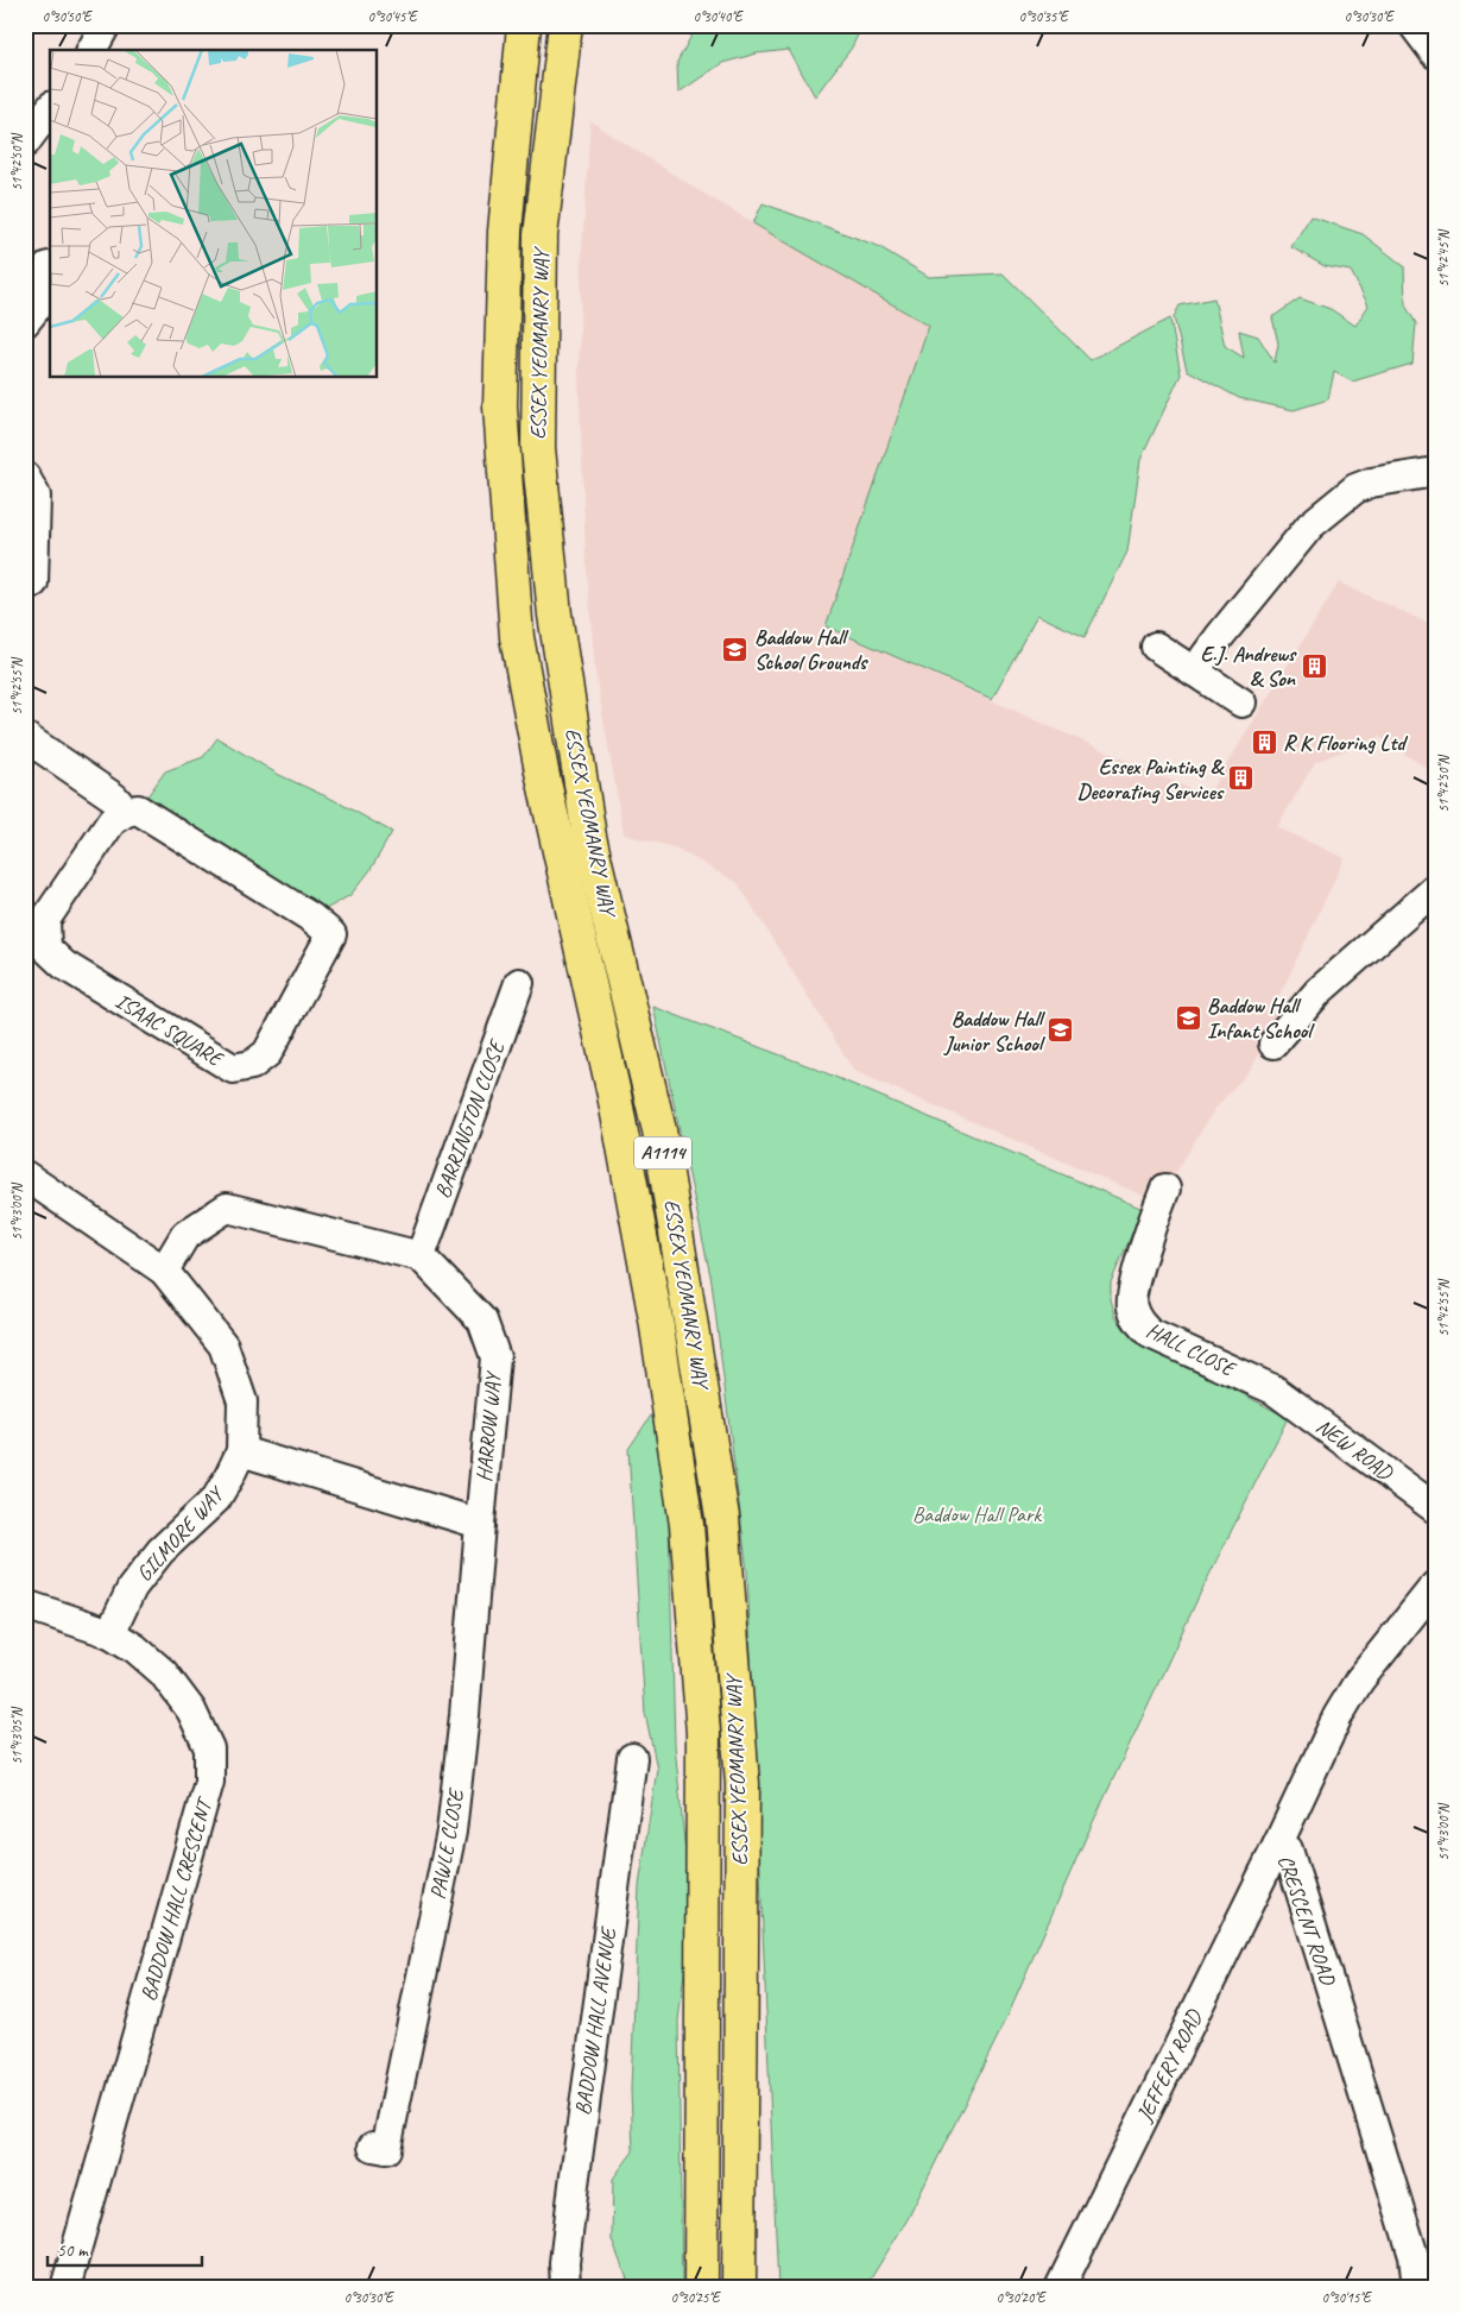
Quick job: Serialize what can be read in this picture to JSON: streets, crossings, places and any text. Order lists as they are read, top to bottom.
{
  "streets": {
    "main road": ["ESSEX YEOMANRY WAY", "A1114"],
    "street": [
      "ISAAC SQUARE",
      "BARRINGTON CLOSE",
      "HALL CLOSE",
      "HARROW WAY",
      "NEW ROAD",
      "GILMORE WAY",
      "PAWLE CLOSE",
      "BADDOW HALL CRESCENT",
      "CRESCENT ROAD",
      "BADDOW HALL AVENUE",
      "JEFFERY ROAD"
    ]
  },
  "crossings": [
    ["BARRINGTON CLOSE", "HARROW WAY"],
    ["HALL CLOSE", "NEW ROAD"],
    ["HARROW WAY", "PAWLE CLOSE"],
    ["GILMORE WAY", "BADDOW HALL CRESCENT"],
    ["CRESCENT ROAD", "JEFFERY ROAD"]
  ],
  "parks": ["Baddow Hall Park"],
  "places": {
    "school or university": ["Baddow Hall School Grounds", "Baddow Hall Infant School", "Baddow Hall Junior School"],
    "building": ["E.J. Andrews & Son", "R K Flooring Ltd", "Essex Painting & Decorating Services"]
  },
  "scale_bar": "50 m",
  "coordinates": [
    "0°30'50\"E",
    "0°30'45\"E",
    "0°30'40\"E",
    "0°30'35\"E",
    "0°30'30\"E",
    "51°42'50\"N",
    "51°42'45\"N",
    "51°42'55\"N",
    "51°43'00\"N",
    "51°43'05\"N",
    "0°30'25\"E",
    "0°30'20\"E",
    "0°30'15\"E"
  ]
}
